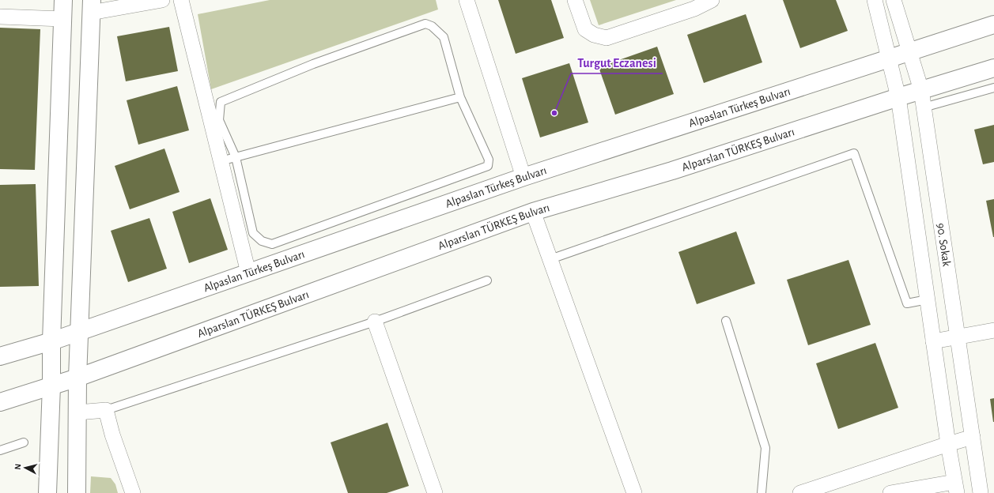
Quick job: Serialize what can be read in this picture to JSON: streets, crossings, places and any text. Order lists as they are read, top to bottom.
{
  "streets": {
    "main road": ["Alpaslan Türkeş Bulvarı", "Alparslan TÜRKEŞ Bulvarı"],
    "street": ["90. Sokak"]
  },
  "crossings": [
    ["Alpaslan Türkeş Bulvarı", "90. Sokak"],
    ["Alparslan TÜRKEŞ Bulvarı", "90. Sokak"]
  ],
  "places": ["Turgut Eczanesi"],
  "north": "left"
}
